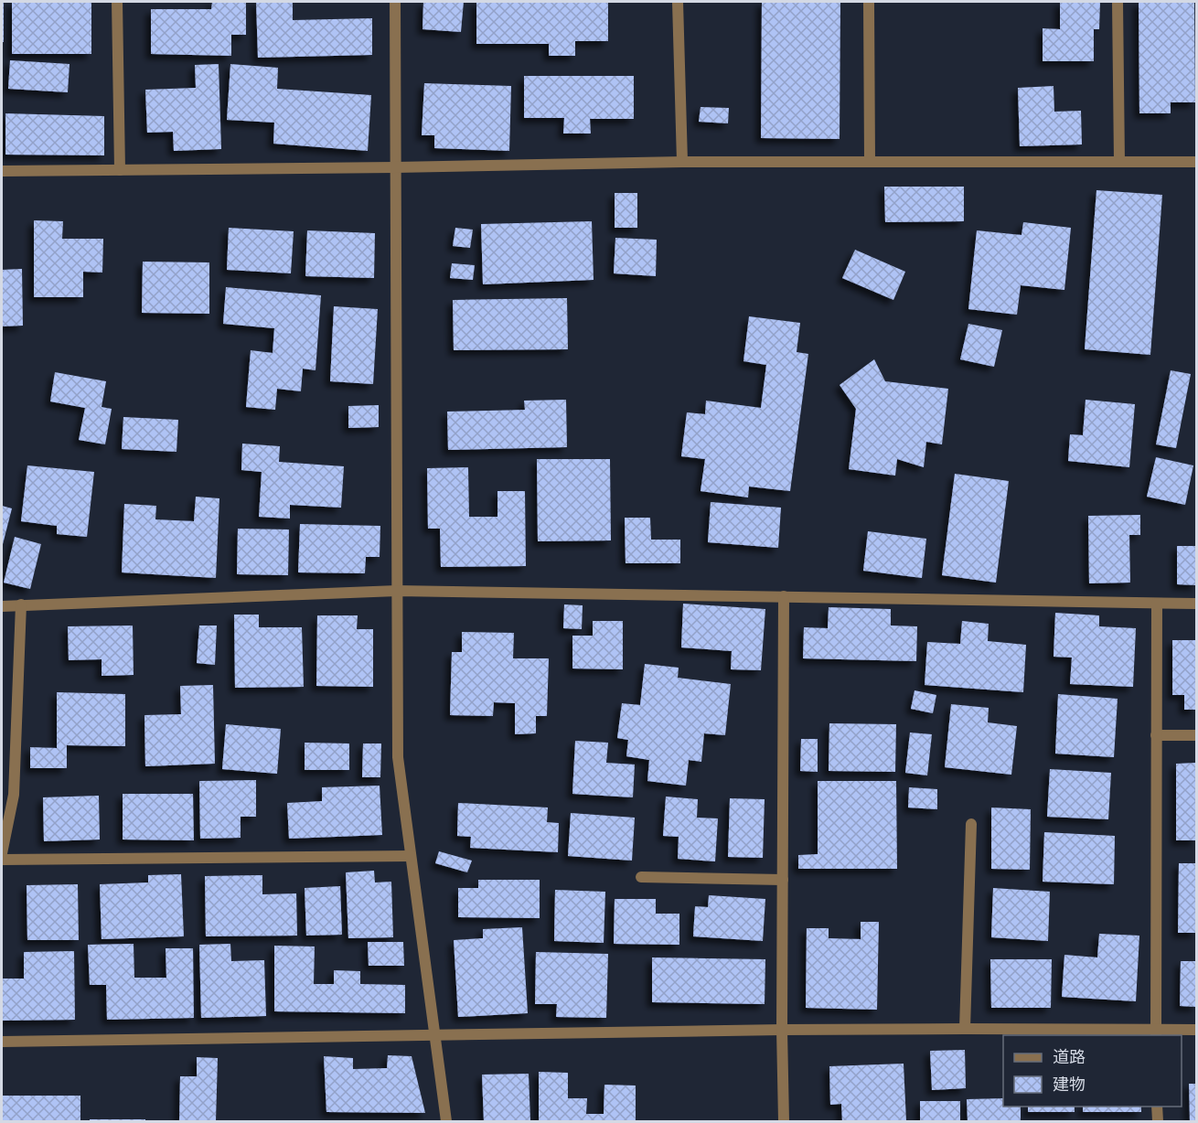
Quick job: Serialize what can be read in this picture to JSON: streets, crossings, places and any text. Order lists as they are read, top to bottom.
{
  "legend": ["道路", "建物"]
}
